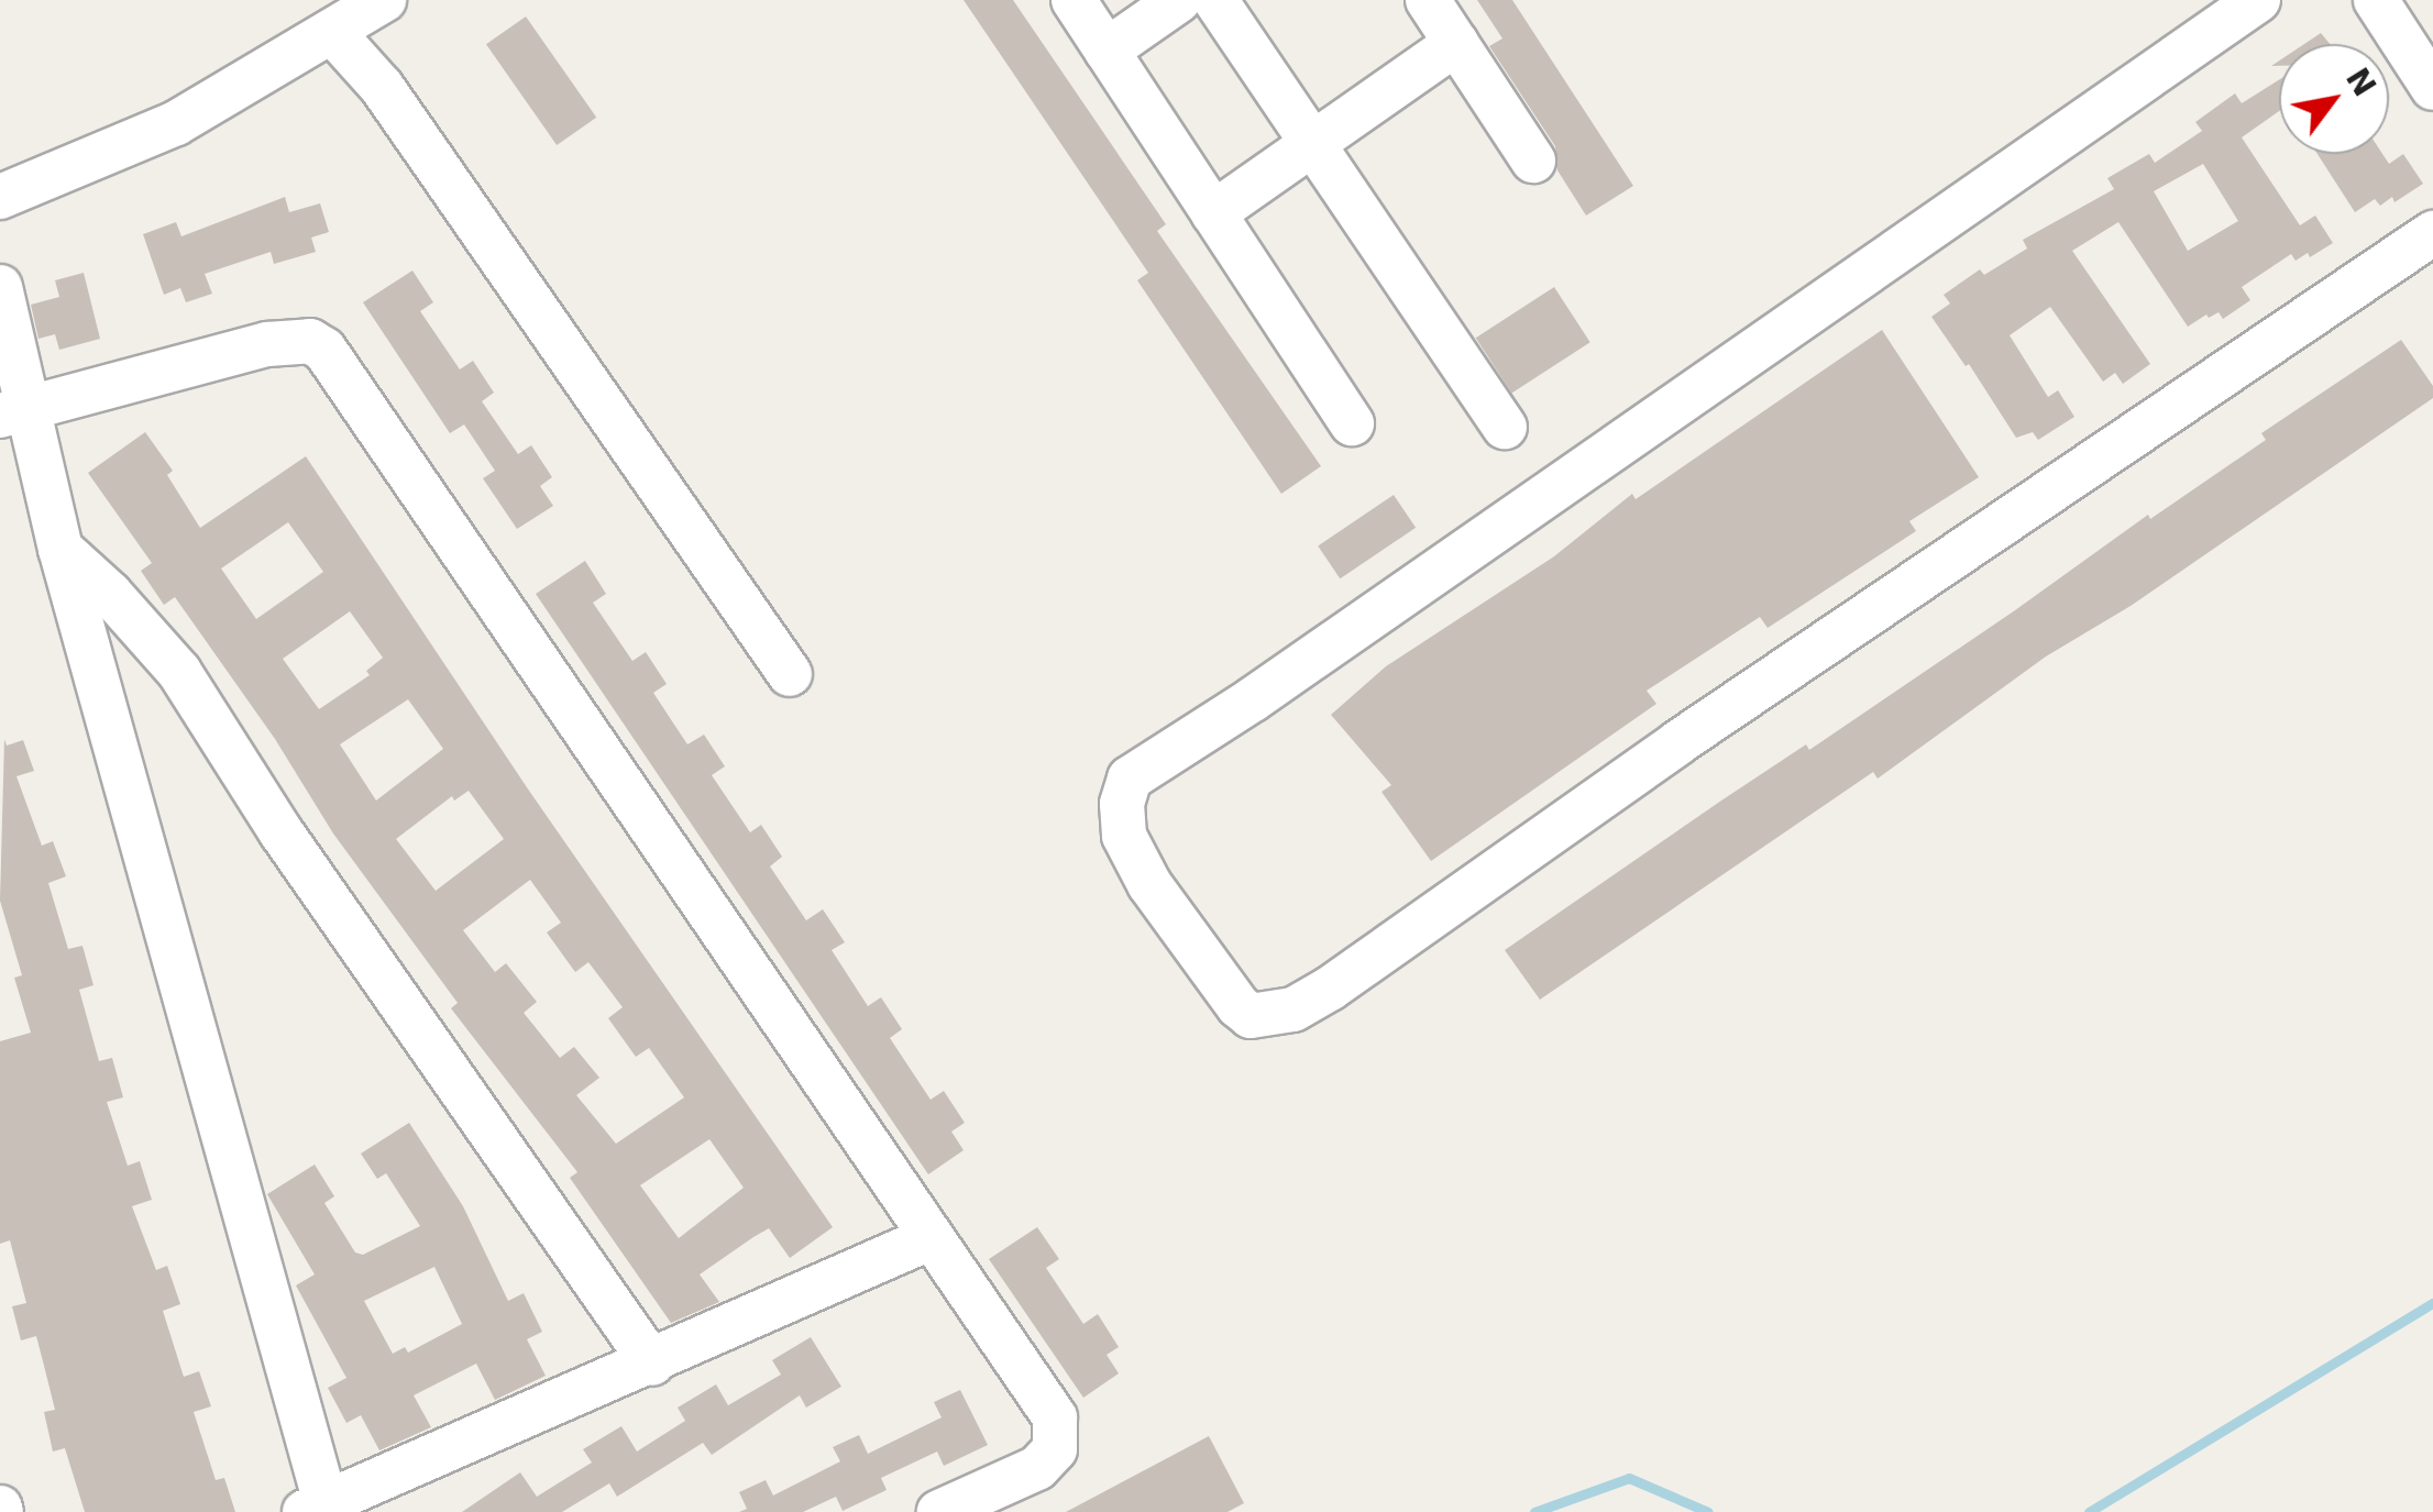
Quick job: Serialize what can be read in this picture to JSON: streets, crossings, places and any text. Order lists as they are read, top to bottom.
{
  "north": "top right"
}
